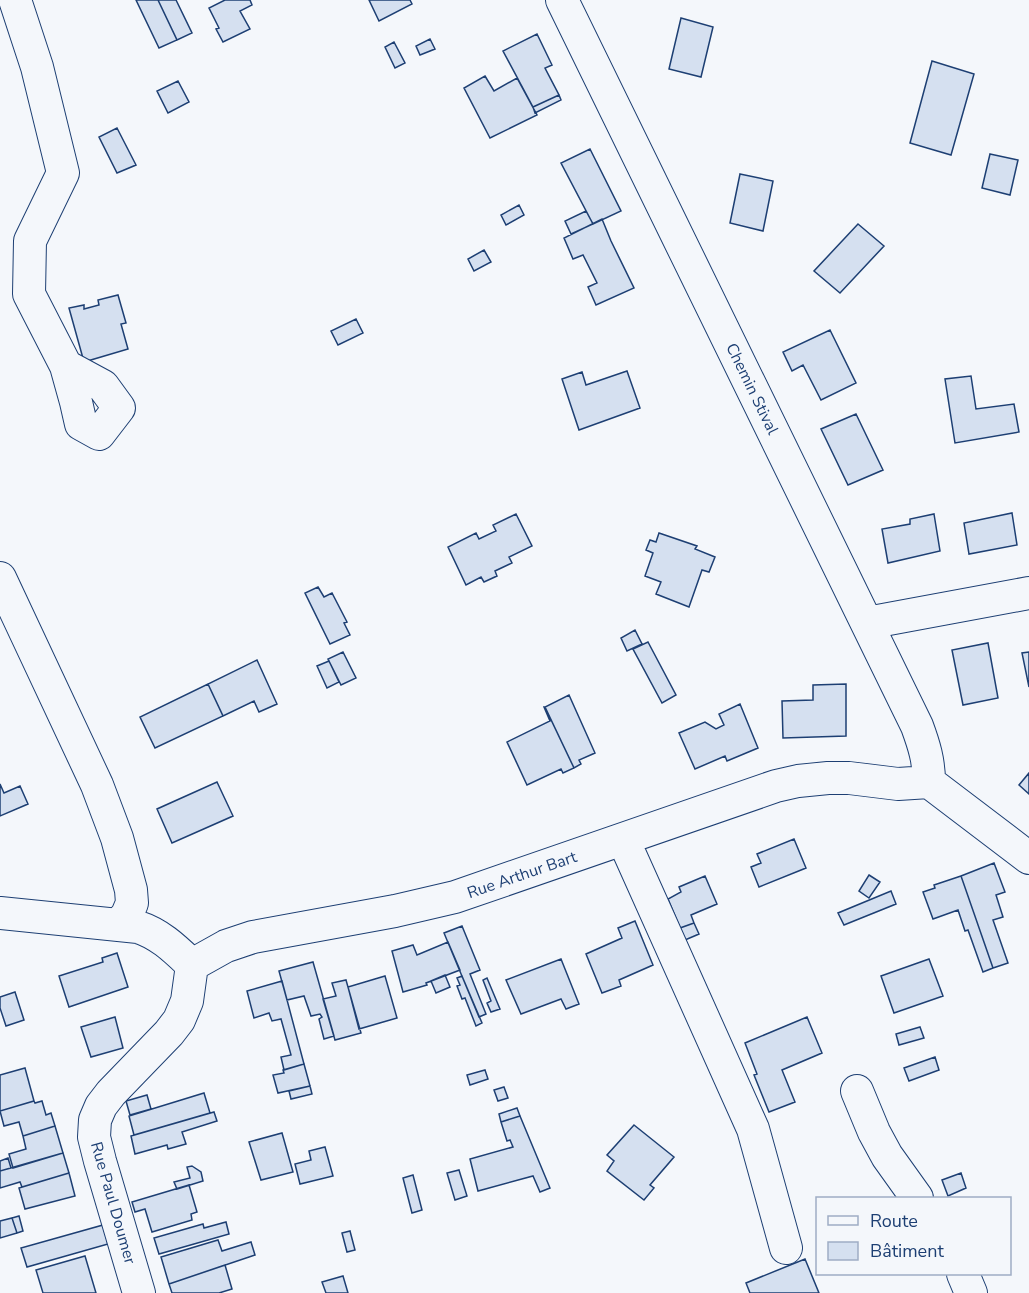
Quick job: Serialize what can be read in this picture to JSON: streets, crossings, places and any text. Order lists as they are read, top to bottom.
{
  "streets": {
    "street": ["Chemin Stival", "Rue Arthur Bart", "Rue Paul Doumer"]
  },
  "crossings": [
    ["Chemin Stival", "Rue Arthur Bart"],
    ["Rue Arthur Bart", "Rue Paul Doumer"]
  ],
  "legend": ["Route", "Bâtiment"]
}
